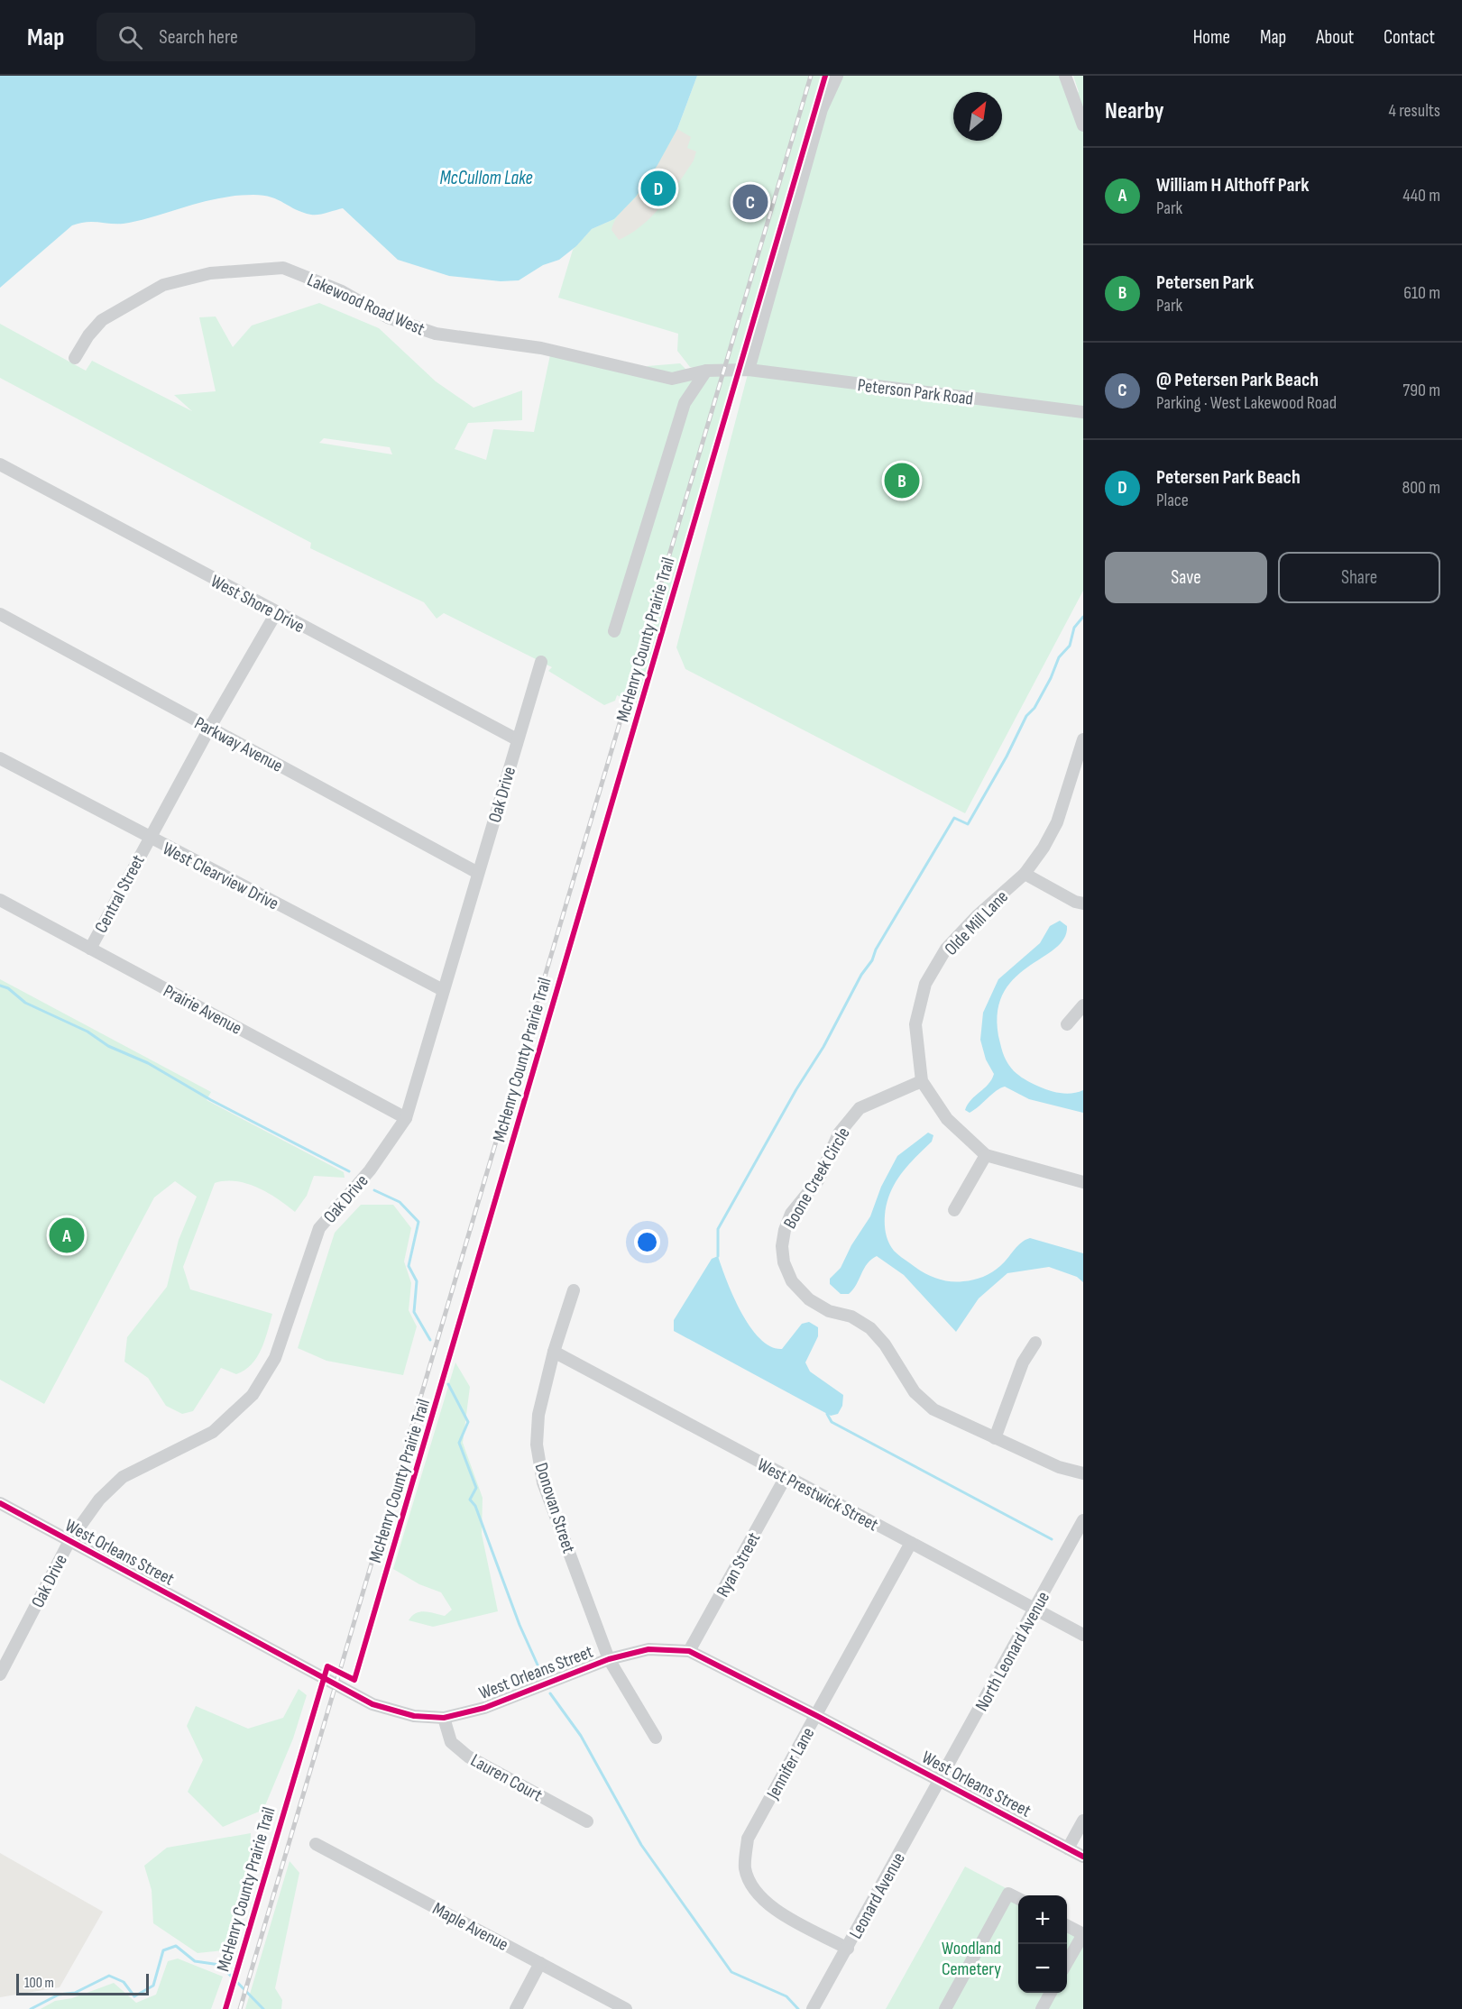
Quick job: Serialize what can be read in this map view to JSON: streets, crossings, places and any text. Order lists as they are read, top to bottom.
{
  "streets": {
    "street": [
      "Lakewood Road West",
      "Peterson Park Road",
      "West Shore Drive",
      "Parkway Avenue",
      "Oak Drive",
      "West Clearview Drive",
      "Central Street",
      "Olde Mill Lane",
      "Prairie Avenue",
      "Boone Creek Circle",
      "West Prestwick Street",
      "Donovan Street",
      "West Orleans Street",
      "Ryan Street",
      "North Leonard Avenue",
      "Jennifer Lane",
      "Lauren Court",
      "Leonard Avenue",
      "Maple Avenue"
    ],
    "cycle path": ["McHenry County Prairie Trail"]
  },
  "crossings": [
    ["Lakewood Road West", "Peterson Park Road"],
    ["West Shore Drive", "Oak Drive"],
    ["West Shore Drive", "Central Street"],
    ["Parkway Avenue", "Oak Drive"],
    ["Parkway Avenue", "Central Street"],
    ["Oak Drive", "West Clearview Drive"],
    ["Oak Drive", "Prairie Avenue"],
    ["Oak Drive", "West Orleans Street"],
    ["West Clearview Drive", "Central Street"],
    ["Central Street", "Prairie Avenue"],
    ["Olde Mill Lane", "Boone Creek Circle"],
    ["West Prestwick Street", "Donovan Street"],
    ["West Prestwick Street", "Ryan Street"],
    ["West Prestwick Street", "North Leonard Avenue"],
    ["West Prestwick Street", "Jennifer Lane"],
    ["Donovan Street", "West Orleans Street"],
    ["West Orleans Street", "Ryan Street"],
    ["West Orleans Street", "North Leonard Avenue"],
    ["West Orleans Street", "Jennifer Lane"],
    ["West Orleans Street", "Lauren Court"],
    ["West Orleans Street", "Leonard Avenue"],
    ["North Leonard Avenue", "Leonard Avenue"],
    ["Jennifer Lane", "Leonard Avenue"]
  ],
  "water": ["McCullom Lake"],
  "parks": ["Woodland Cemetery"],
  "scale_bar": "100 m",
  "north": "top right",
  "page": {
    "header": "Map",
    "search": "Search here",
    "nav": [
      "Home",
      "Map",
      "About",
      "Contact"
    ],
    "heading": ["Nearby", "4 results"],
    "list": [
      {
        "mark": "A",
        "name": "William H Althoff Park",
        "note": "Park",
        "value": "440 m"
      },
      {
        "mark": "B",
        "name": "Petersen Park",
        "note": "Park",
        "value": "610 m"
      },
      {
        "mark": "C",
        "name": "@ Petersen Park Beach",
        "note": "Parking · West Lakewood Road",
        "value": "790 m"
      },
      {
        "mark": "D",
        "name": "Petersen Park Beach",
        "note": "Place",
        "value": "800 m"
      }
    ],
    "pins": [
      "D",
      "C",
      "B",
      "A"
    ],
    "buttons": ["Save", "Share"],
    "map_buttons": ["+", "−"],
    "scale": "100 m"
  }
}
